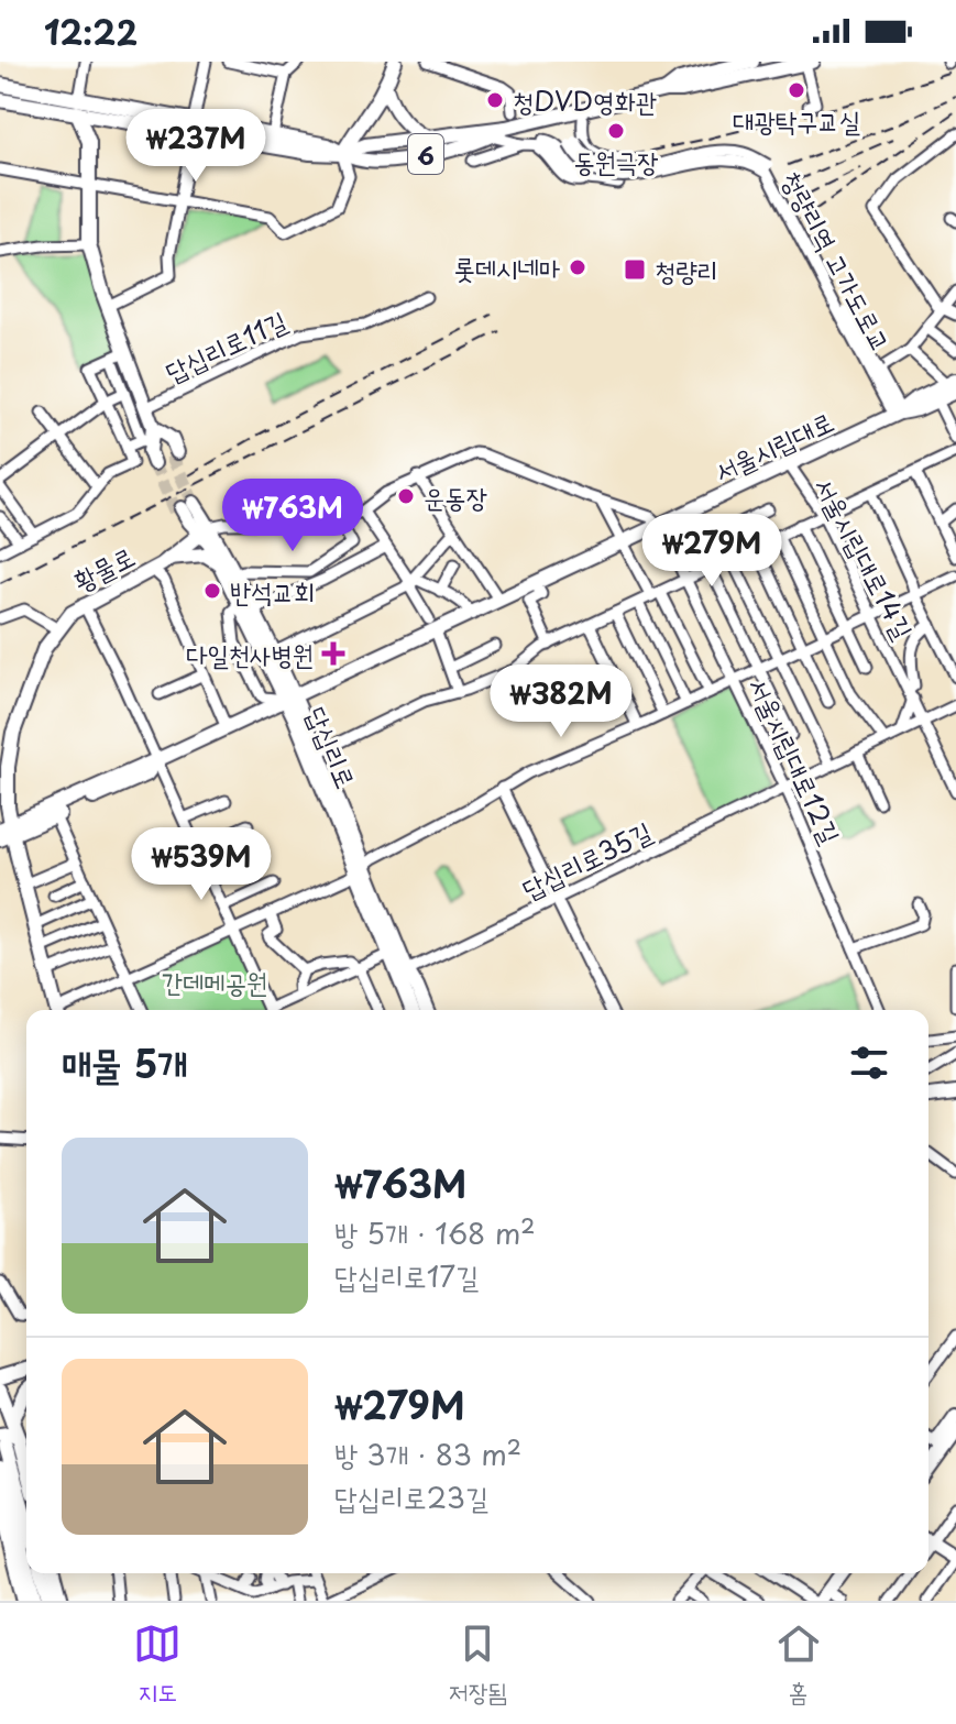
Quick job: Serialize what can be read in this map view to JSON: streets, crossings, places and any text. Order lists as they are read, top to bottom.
{
  "streets": {
    "main road": [
      "6",
      "서울시립대로",
      "황물로",
      "답십리로"
    ],
    "street": [
      "청량리역 고가도로교",
      "답십리로11길",
      "서울시립대로14길",
      "서울시립대로12길",
      "답십리로35길"
    ]
  },
  "crossings": [
    ["청량리역 고가도로교", "서울시립대로"],
    ["서울시립대로", "서울시립대로14길"],
    ["서울시립대로", "황물로"],
    ["서울시립대로", "답십리로"],
    ["서울시립대로", "서울시립대로12길"],
    ["서울시립대로14길", "답십리로35길"],
    ["황물로", "답십리로"],
    ["답십리로", "답십리로35길"],
    ["서울시립대로12길", "답십리로35길"]
  ],
  "parks": ["간데메공원"],
  "places": {
    "other": [
      "대광탁구교실",
      "청DVD영화관",
      "동원극장",
      "롯데시네마",
      "운동장",
      "반석교회"
    ],
    "transit": ["청량리"],
    "health": ["다일천사병원"]
  },
  "page": {
    "status": "12:22",
    "price": [
      "₩237M",
      "₩763M",
      "₩279M",
      "₩382M",
      "₩539M"
    ],
    "heading": "매물 5개",
    "list": [
      {
        "name": "₩763M",
        "note": "방 5개 · 168 m² · 답십리로17길"
      },
      {
        "name": "₩279M",
        "note": "방 3개 · 83 m² · 답십리로23길"
      }
    ],
    "tabs": ["지도", "저장됨", "홈"]
  }
}
